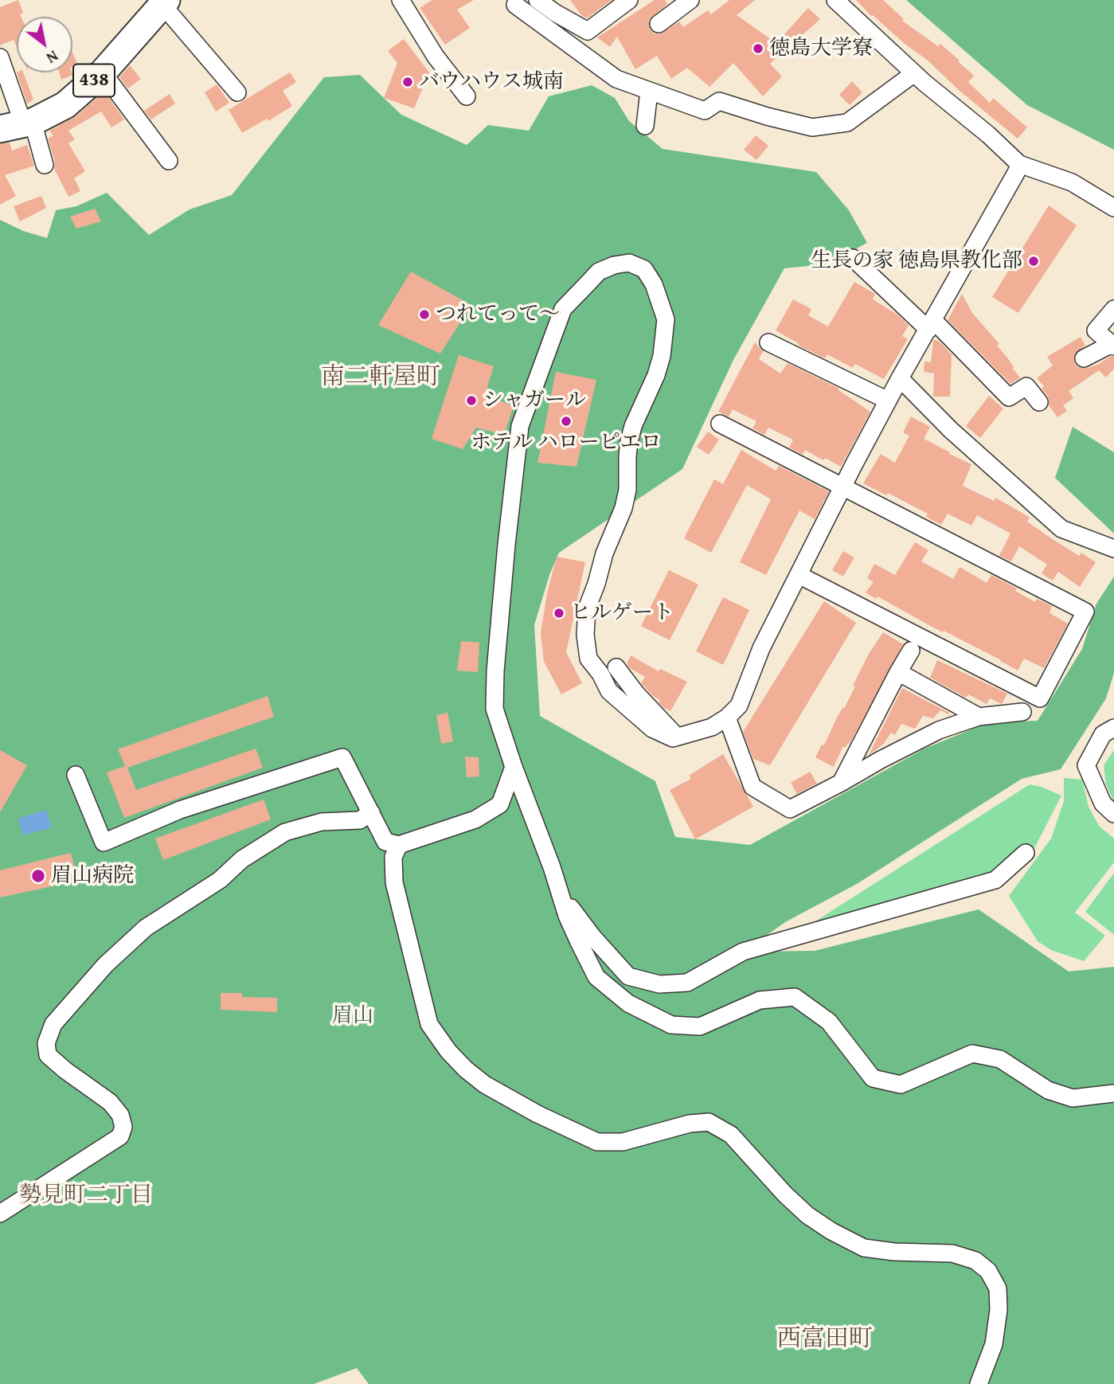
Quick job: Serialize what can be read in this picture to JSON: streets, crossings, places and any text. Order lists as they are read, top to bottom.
{
  "streets": {
    "highway": ["438"]
  },
  "districts": ["南二軒屋町", "勢見町二丁目", "西富田町"],
  "parks": ["眉山"],
  "places": [
    "徳島大学寮",
    "バウハウス城南",
    "生長の家 徳島県教化部",
    "つれてって～",
    "シャガール",
    "ホテル ハローピエロ",
    "ヒルゲート",
    "眉山病院"
  ],
  "north": "bottom right"
}
